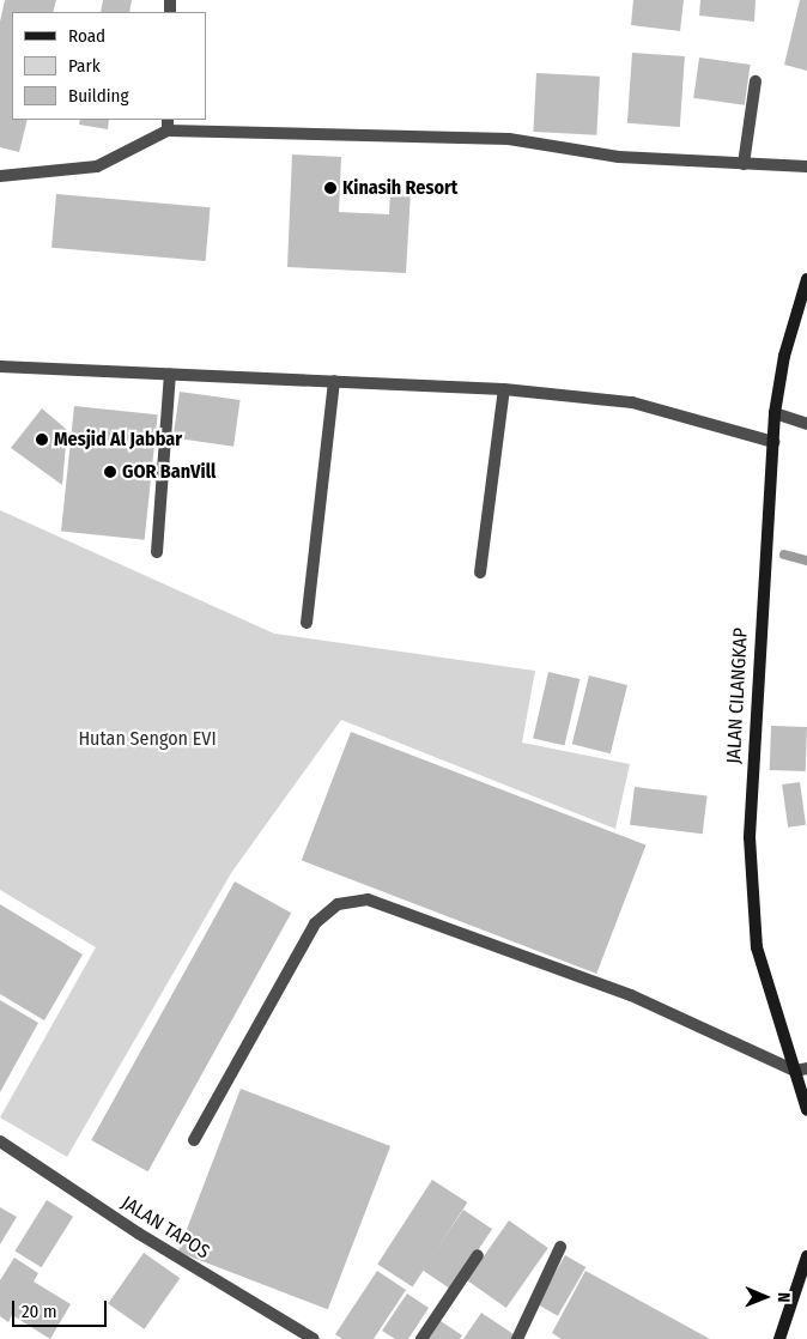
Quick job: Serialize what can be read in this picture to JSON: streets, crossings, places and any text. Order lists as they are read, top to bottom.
{
  "streets": {
    "street": ["JALAN CILANGKAP", "JALAN TAPOS"]
  },
  "parks": ["Hutan Sengon EVI"],
  "places": ["Kinasih Resort", "Mesjid Al Jabbar", "GOR BanVill"],
  "legend": ["Road", "Park", "Building"],
  "scale_bar": "20 m",
  "north": "right"
}
